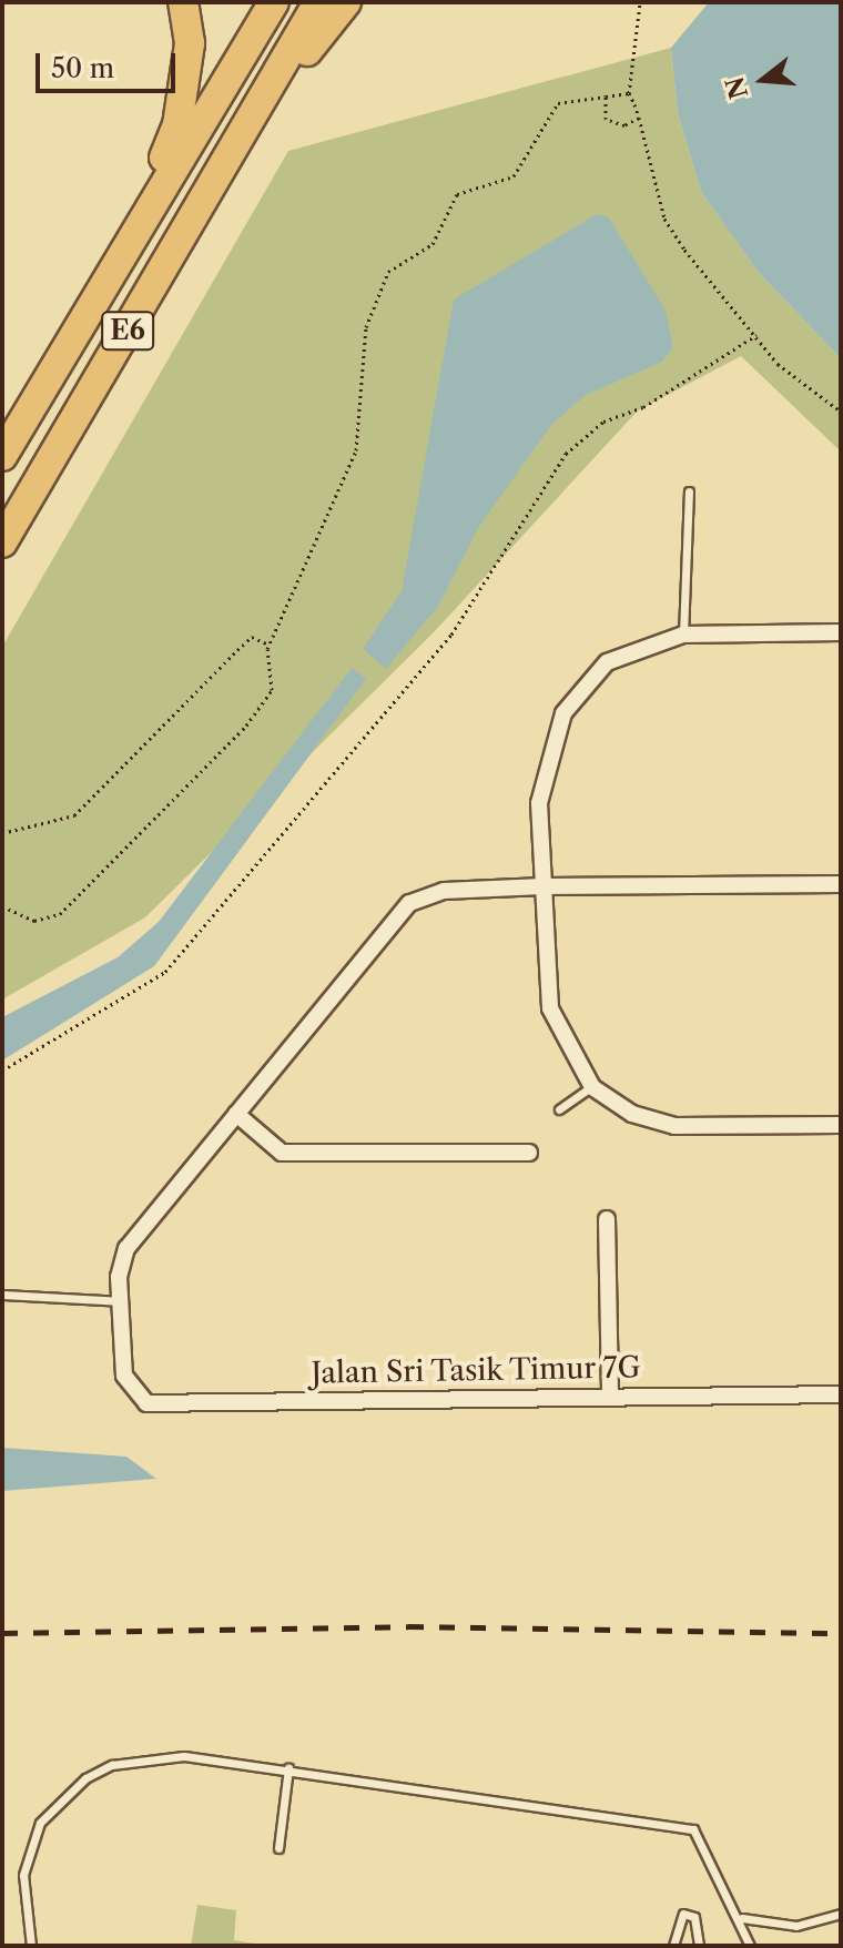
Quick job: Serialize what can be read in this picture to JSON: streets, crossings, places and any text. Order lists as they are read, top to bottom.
{
  "streets": {
    "highway": ["E6"],
    "street": ["Jalan Sri Tasik Timur 7G"]
  },
  "scale_bar": "50 m",
  "north": "left"
}
